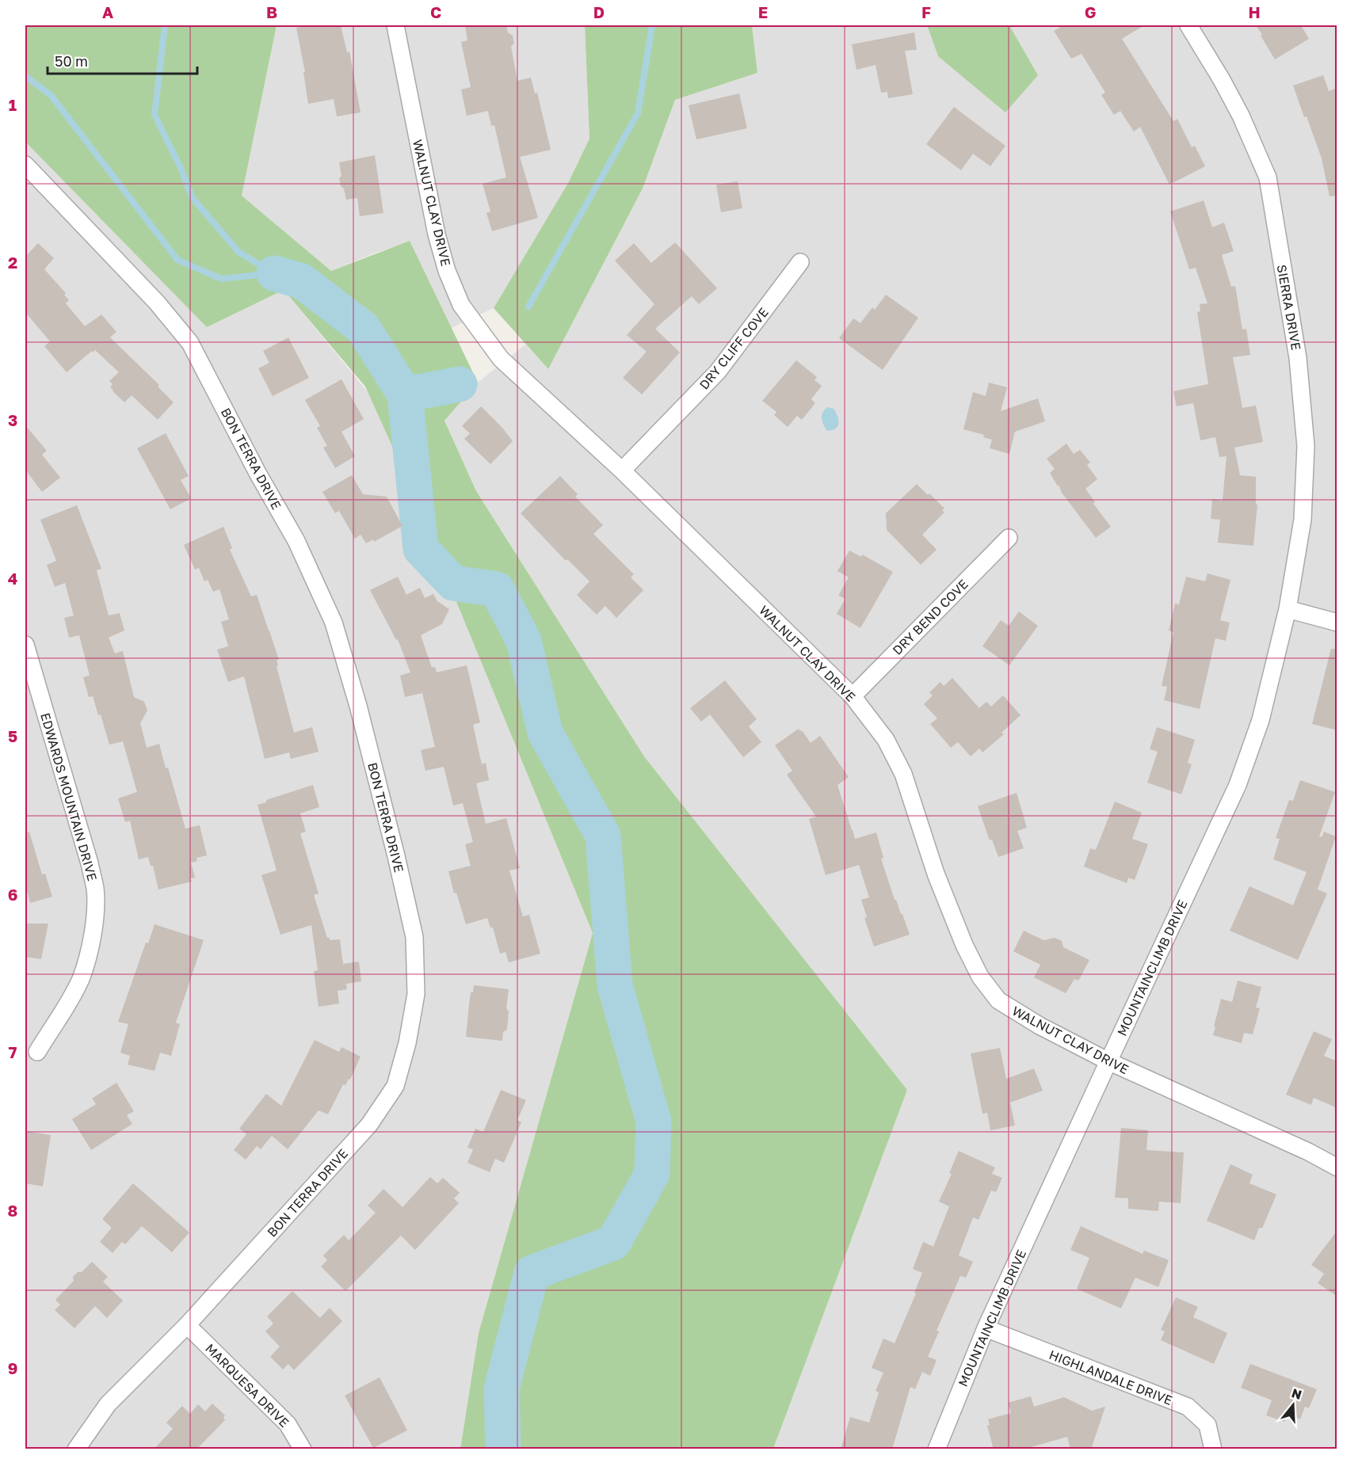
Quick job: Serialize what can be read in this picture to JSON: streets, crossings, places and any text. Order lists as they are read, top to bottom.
{
  "streets": {
    "street": [
      "WALNUT CLAY DRIVE",
      "SIERRA DRIVE",
      "DRY CLIFF COVE",
      "BON TERRA DRIVE",
      "DRY BEND COVE",
      "EDWARDS MOUNTAIN DRIVE",
      "MOUNTAINCLIMB DRIVE",
      "HIGHLANDALE DRIVE",
      "MARQUESA DRIVE"
    ]
  },
  "crossings": [
    ["WALNUT CLAY DRIVE", "DRY CLIFF COVE"],
    ["WALNUT CLAY DRIVE", "DRY BEND COVE"],
    ["WALNUT CLAY DRIVE", "MOUNTAINCLIMB DRIVE"],
    ["SIERRA DRIVE", "MOUNTAINCLIMB DRIVE"],
    ["BON TERRA DRIVE", "MARQUESA DRIVE"],
    ["MOUNTAINCLIMB DRIVE", "HIGHLANDALE DRIVE"]
  ],
  "scale_bar": "50 m",
  "north": "top",
  "grid": {
    "columns": [
      "A",
      "B",
      "C",
      "D",
      "E",
      "F",
      "G",
      "H"
    ],
    "rows": [
      "1",
      "2",
      "3",
      "4",
      "5",
      "6",
      "7",
      "8",
      "9"
    ]
  }
}
